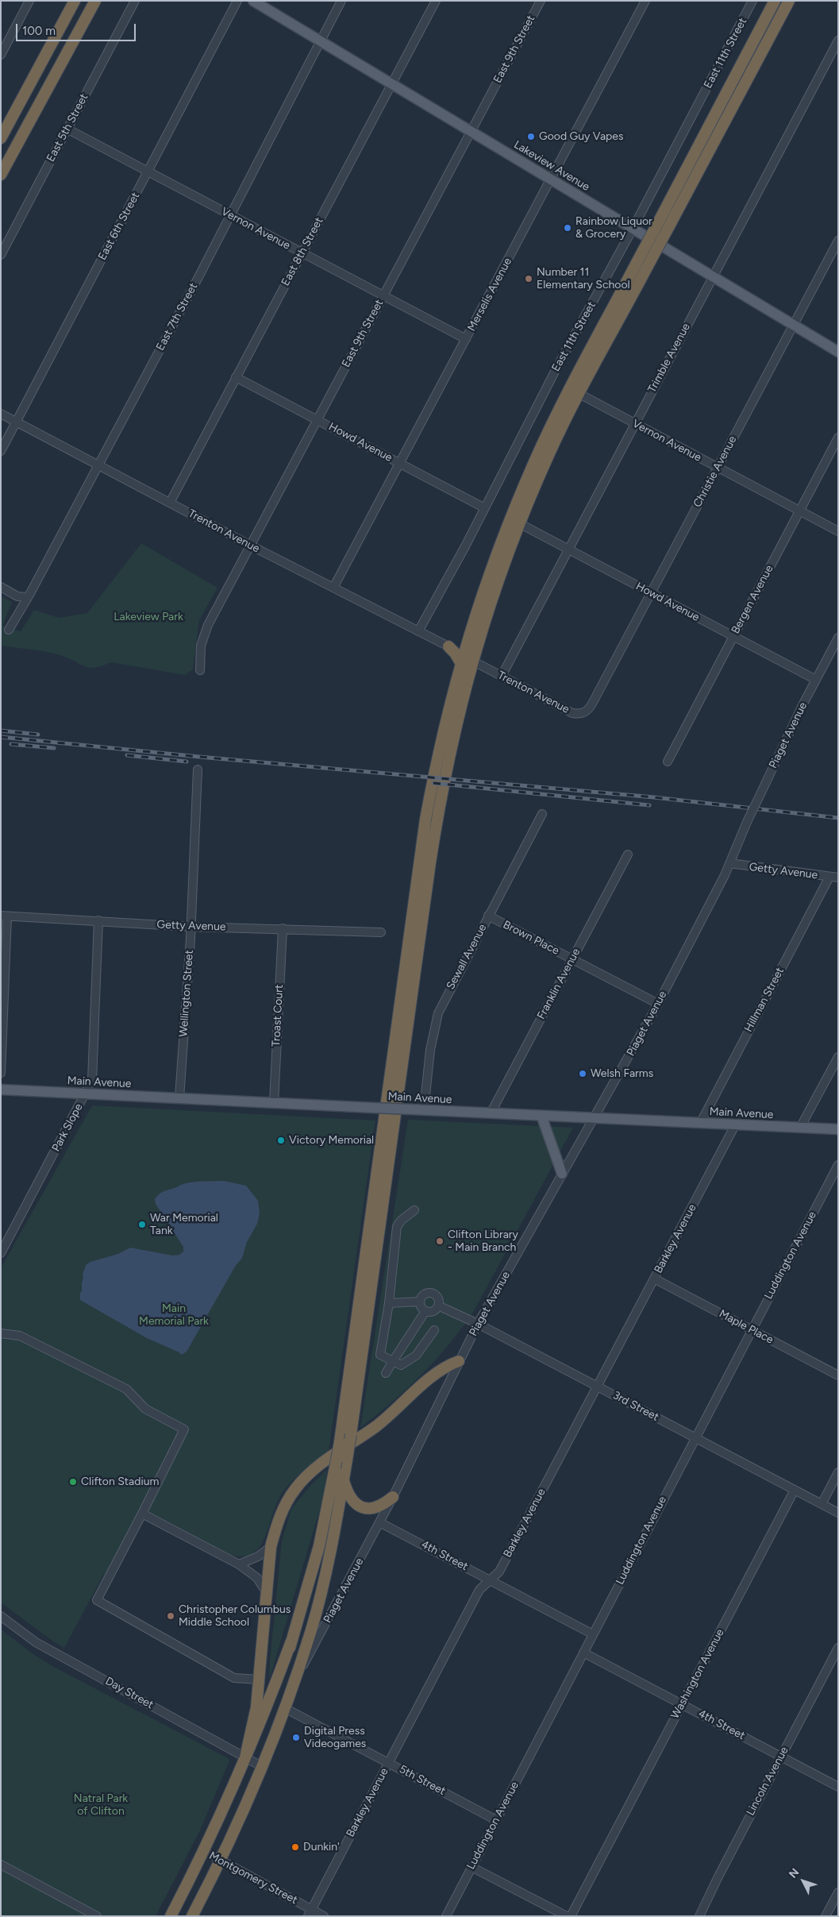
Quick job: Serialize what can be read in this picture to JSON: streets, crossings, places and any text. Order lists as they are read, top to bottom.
{
  "streets": {
    "highway": ["Piaget Avenue"],
    "main road": ["Lakeview Avenue", "Main Avenue"],
    "street": [
      "East 9th Street",
      "East 11th Street",
      "East 5th Street",
      "East 6th Street",
      "Vernon Avenue",
      "East 8th Street",
      "Merselis Avenue",
      "East 7th Street",
      "Trimble Avenue",
      "Howd Avenue",
      "Christie Avenue",
      "Trenton Avenue",
      "Bergen Avenue",
      "Getty Avenue",
      "Brown Place",
      "Sewall Avenue",
      "Franklin Avenue",
      "Wellington Street",
      "Hillman Street",
      "Troast Court",
      "Park Slope",
      "Barkley Avenue",
      "Luddington Avenue",
      "Maple Place",
      "3rd Street",
      "4th Street",
      "Washington Avenue",
      "Day Street",
      "5th Street",
      "Lincoln Avenue",
      "Montgomery Street"
    ]
  },
  "crossings": [
    ["East 9th Street", "Lakeview Avenue"],
    ["East 9th Street", "Vernon Avenue"],
    ["East 9th Street", "Howd Avenue"],
    ["East 9th Street", "Trenton Avenue"],
    ["East 11th Street", "Lakeview Avenue"],
    ["East 11th Street", "Howd Avenue"],
    ["East 11th Street", "Trenton Avenue"],
    ["East 5th Street", "Vernon Avenue"],
    ["Lakeview Avenue", "East 8th Street"],
    ["Lakeview Avenue", "Merselis Avenue"],
    ["Lakeview Avenue", "East 7th Street"],
    ["Lakeview Avenue", "Trimble Avenue"],
    ["Lakeview Avenue", "Christie Avenue"],
    ["East 6th Street", "Vernon Avenue"],
    ["East 6th Street", "Trenton Avenue"],
    ["Vernon Avenue", "East 8th Street"],
    ["Vernon Avenue", "Merselis Avenue"],
    ["Vernon Avenue", "East 7th Street"],
    ["Vernon Avenue", "Trimble Avenue"],
    ["Vernon Avenue", "Christie Avenue"],
    ["Vernon Avenue", "Bergen Avenue"],
    ["East 8th Street", "Howd Avenue"],
    ["East 8th Street", "Trenton Avenue"],
    ["Merselis Avenue", "Howd Avenue"],
    ["Merselis Avenue", "Trenton Avenue"],
    ["East 7th Street", "Trenton Avenue"],
    ["Trimble Avenue", "Howd Avenue"],
    ["Trimble Avenue", "Trenton Avenue"],
    ["Howd Avenue", "Christie Avenue"],
    ["Howd Avenue", "Bergen Avenue"],
    ["Howd Avenue", "Piaget Avenue"],
    ["Christie Avenue", "Trenton Avenue"],
    ["Piaget Avenue", "Getty Avenue"],
    ["Piaget Avenue", "Brown Place"],
    ["Piaget Avenue", "Main Avenue"],
    ["Piaget Avenue", "3rd Street"],
    ["Piaget Avenue", "4th Street"],
    ["Piaget Avenue", "Day Street"],
    ["Piaget Avenue", "5th Street"],
    ["Piaget Avenue", "Montgomery Street"],
    ["Getty Avenue", "Wellington Street"],
    ["Getty Avenue", "Hillman Street"],
    ["Getty Avenue", "Troast Court"],
    ["Getty Avenue", "Park Slope"],
    ["Brown Place", "Sewall Avenue"],
    ["Brown Place", "Franklin Avenue"],
    ["Sewall Avenue", "Main Avenue"],
    ["Franklin Avenue", "Main Avenue"],
    ["Wellington Street", "Main Avenue"],
    ["Hillman Street", "Main Avenue"],
    ["Troast Court", "Main Avenue"],
    ["Main Avenue", "Park Slope"],
    ["Main Avenue", "Barkley Avenue"],
    ["Barkley Avenue", "Maple Place"],
    ["Barkley Avenue", "3rd Street"],
    ["Barkley Avenue", "4th Street"],
    ["Barkley Avenue", "5th Street"],
    ["Barkley Avenue", "Montgomery Street"],
    ["Luddington Avenue", "Maple Place"],
    ["Luddington Avenue", "3rd Street"],
    ["Luddington Avenue", "4th Street"],
    ["Luddington Avenue", "5th Street"],
    ["3rd Street", "Washington Avenue"],
    ["4th Street", "Washington Avenue"],
    ["4th Street", "Lincoln Avenue"]
  ],
  "parks": ["Lakeview Park", "Main Memorial Park", "Natral Park of Clifton"],
  "places": [
    "Good Guy Vapes",
    "Rainbow Liquor & Grocery",
    "Number 11 Elementary School",
    "Welsh Farms",
    "Victory Memorial",
    "War Memorial Tank",
    "Clifton Library - Main Branch",
    "Clifton Stadium",
    "Christopher Columbus Middle School",
    "Digital Press Videogames",
    "Dunkin'"
  ],
  "scale_bar": "100 m",
  "north": "top left"
}
